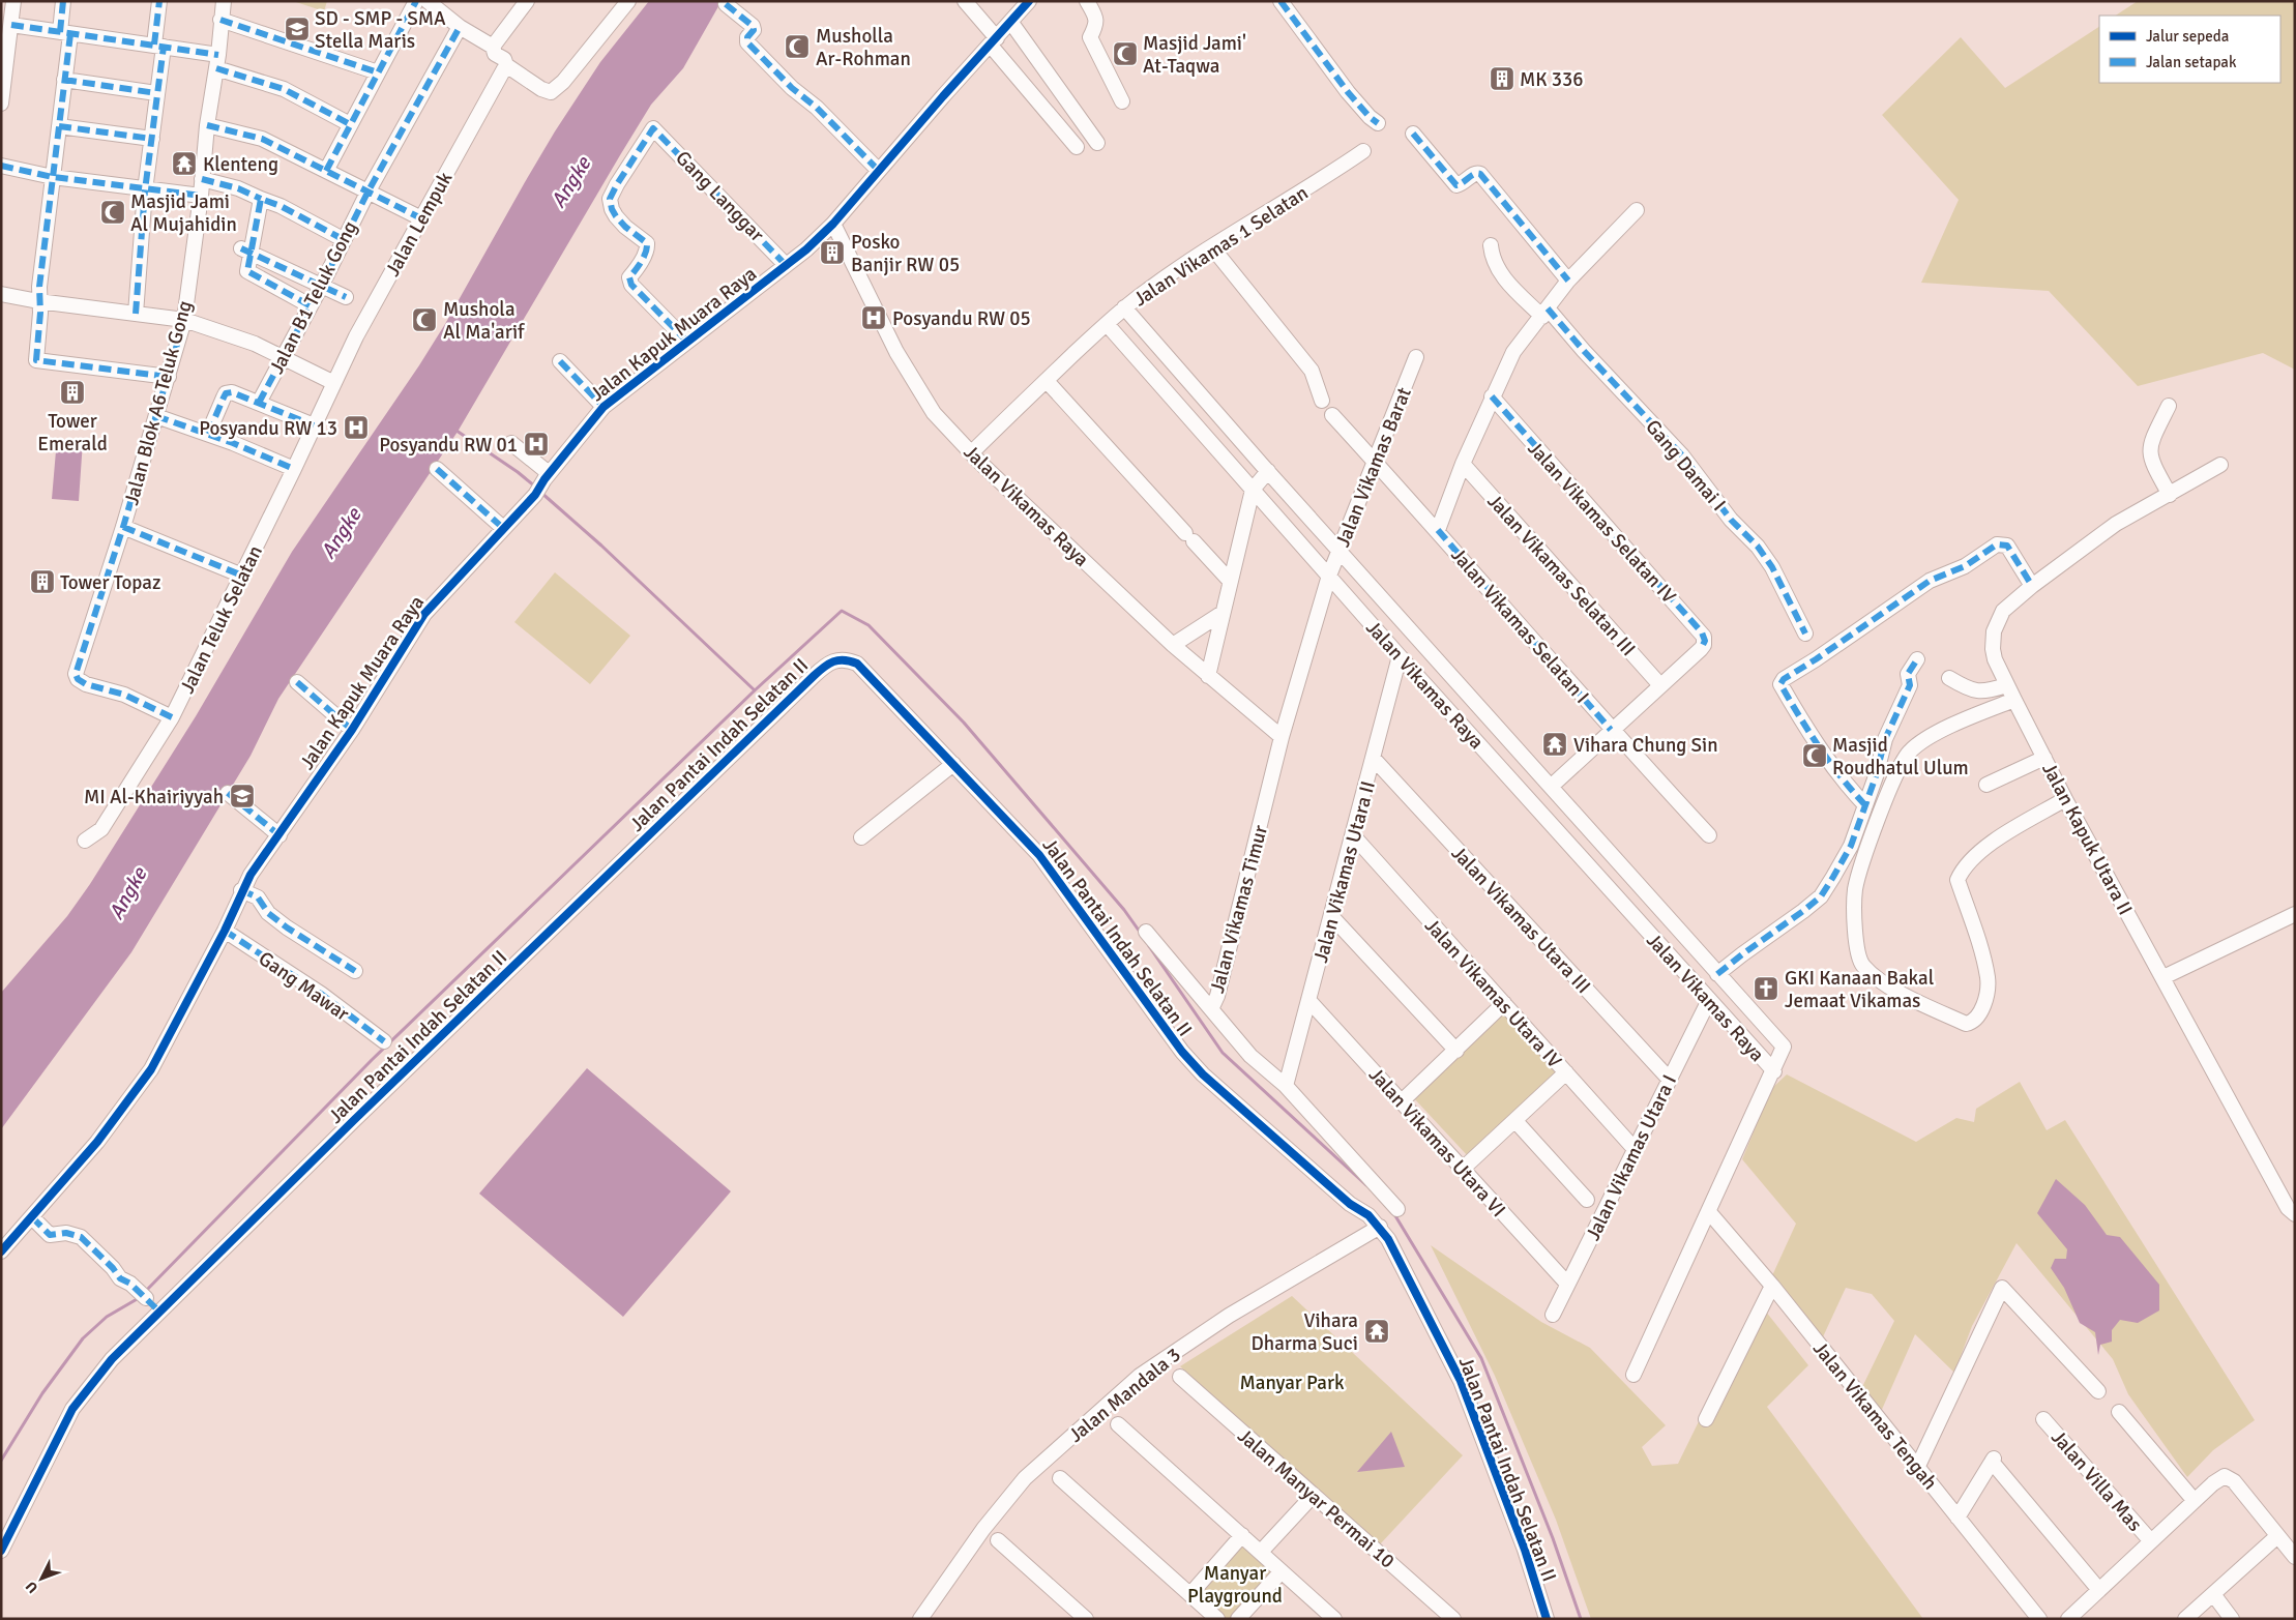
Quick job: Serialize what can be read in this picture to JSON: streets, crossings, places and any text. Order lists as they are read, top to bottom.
{
  "streets": {
    "street": [
      "Gang Langgar",
      "Jalan Lempuk",
      "Jalan Vikamas 1 Selatan",
      "Jalan B1 Teluk Gong",
      "Jalan Kapuk Muara Raya",
      "Jalan Blok A6 Teluk Gong",
      "Gang Damai I",
      "Jalan Vikamas Barat",
      "Jalan Vikamas Raya",
      "Jalan Vikamas Selatan IV",
      "Jalan Vikamas Selatan III",
      "Jalan Teluk Selatan",
      "Jalan Vikamas Selatan I",
      "Jalan Pantai Indah Selatan II",
      "Jalan Kapuk Utara II",
      "Jalan Vikamas Utara II",
      "Jalan Vikamas Timur",
      "Jalan Vikamas Utara III",
      "Gang Mawar",
      "Jalan Vikamas Utara IV",
      "Jalan Vikamas Utara VI",
      "Jalan Vikamas Utara I",
      "Jalan Mandala 3",
      "Jalan Vikamas Tengah",
      "Jalan Villa Mas",
      "Jalan Manyar Permai 10"
    ]
  },
  "crossings": [
    ["Gang Langgar", "Jalan Kapuk Muara Raya"],
    ["Jalan Lempuk", "Jalan Teluk Selatan"],
    ["Jalan Vikamas 1 Selatan", "Jalan Vikamas Raya"],
    ["Jalan Kapuk Muara Raya", "Jalan Vikamas Raya"],
    ["Jalan Kapuk Muara Raya", "Gang Mawar"],
    ["Jalan Blok A6 Teluk Gong", "Jalan Teluk Selatan"],
    ["Jalan Vikamas Barat", "Jalan Vikamas Raya"],
    ["Jalan Vikamas Barat", "Jalan Vikamas Selatan I"],
    ["Jalan Vikamas Barat", "Jalan Vikamas Timur"],
    ["Jalan Vikamas Raya", "Jalan Vikamas Utara II"],
    ["Jalan Vikamas Raya", "Jalan Vikamas Timur"],
    ["Jalan Vikamas Raya", "Jalan Vikamas Utara I"],
    ["Jalan Vikamas Selatan IV", "Jalan Vikamas Selatan III"],
    ["Jalan Pantai Indah Selatan II", "Jalan Mandala 3"],
    ["Jalan Vikamas Utara II", "Jalan Vikamas Timur"],
    ["Jalan Vikamas Utara II", "Jalan Vikamas Utara III"],
    ["Jalan Vikamas Utara II", "Jalan Vikamas Utara IV"],
    ["Jalan Vikamas Utara II", "Jalan Vikamas Utara VI"],
    ["Jalan Vikamas Utara III", "Jalan Vikamas Utara I"],
    ["Jalan Vikamas Utara IV", "Jalan Vikamas Utara I"],
    ["Jalan Vikamas Utara VI", "Jalan Vikamas Utara I"]
  ],
  "water": ["Angke"],
  "parks": ["Manyar Park", "Manyar Playground"],
  "places": {
    "school or university": ["SD - SMP - SMA Stella Maris", "MI Al-Khairiyyah"],
    "mosque": [
      "Musholla Ar-Rohman",
      "Masjid Jami' At-Taqwa",
      "Masjid Jami Al Mujahidin",
      "Mushola Al Ma'arif",
      "Masjid Roudhatul Ulum"
    ],
    "building": [
      "MK 336",
      "Posko Banjir RW 05",
      "Tower Emerald",
      "Tower Topaz"
    ],
    "temple": ["Klenteng", "Vihara Chung Sin", "Vihara Dharma Suci"],
    "hospital": ["Posyandu RW 05", "Posyandu RW 13", "Posyandu RW 01"],
    "church": ["GKI Kanaan Bakal Jemaat Vikamas"]
  },
  "legend": ["Jalur sepeda", "Jalan setapak"],
  "north": "bottom left"
}
